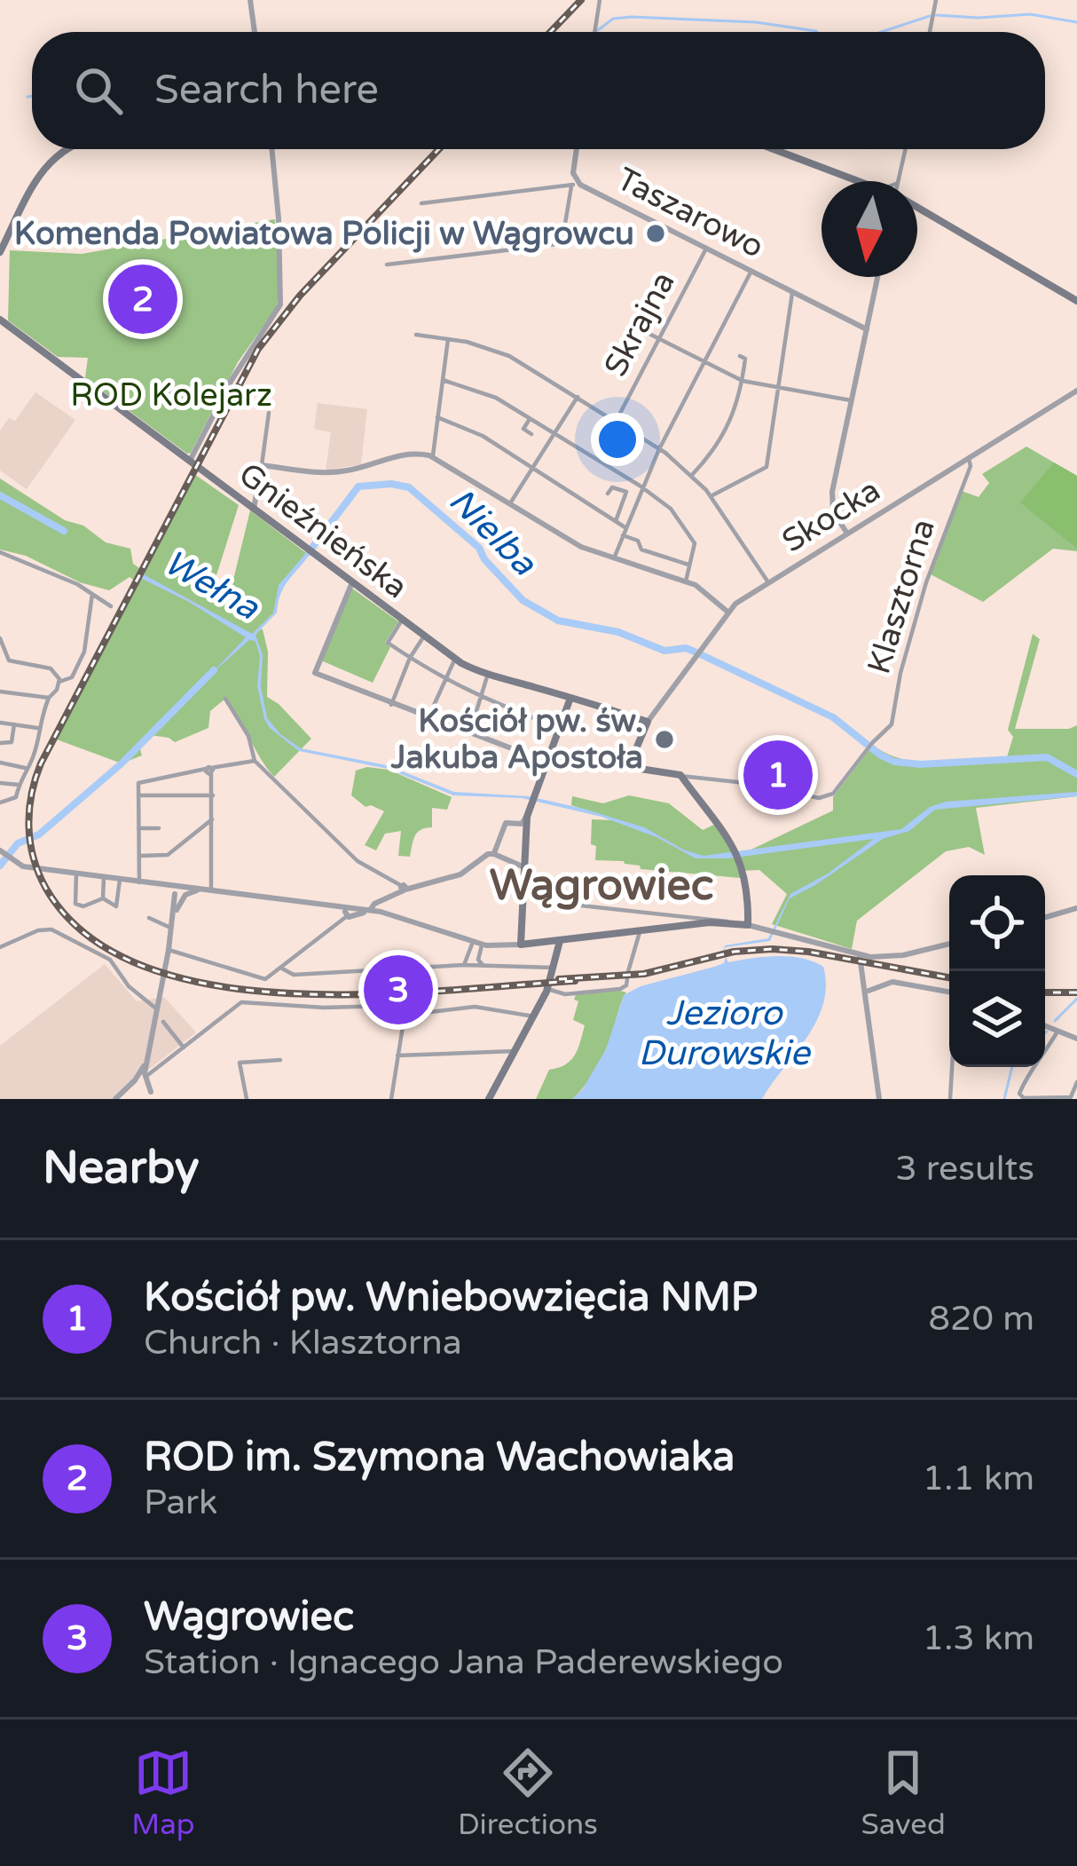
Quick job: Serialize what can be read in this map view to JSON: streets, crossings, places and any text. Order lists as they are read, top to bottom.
{
  "streets": {
    "main road": ["Gnieźnieńska", "Klasztorna"],
    "street": ["Taszarowo", "Skrajna", "Skocka"]
  },
  "crossings": [
    ["Taszarowo", "Skrajna"],
    ["Skocka", "Gnieźnieńska"],
    ["Skocka", "Klasztorna"],
    ["Gnieźnieńska", "Klasztorna"]
  ],
  "districts": ["Wągrowiec"],
  "water": ["Nielba", "Wełna", "Jezioro Durowskie"],
  "parks": ["ROD Kolejarz"],
  "places": ["Komenda Powiatowa Policji w Wągrowcu", "Kościół pw. św. Jakuba Apostoła"],
  "north": "bottom",
  "page": {
    "search": "Search here",
    "pins": ["2", "1", "3"],
    "heading": ["Nearby", "3 results"],
    "list": [
      {
        "mark": "1",
        "name": "Kościół pw. Wniebowzięcia NMP",
        "note": "Church · Klasztorna",
        "value": "820 m"
      },
      {
        "mark": "2",
        "name": "ROD im. Szymona Wachowiaka",
        "note": "Park",
        "value": "1.1 km"
      },
      {
        "mark": "3",
        "name": "Wągrowiec",
        "note": "Station · Ignacego Jana Paderewskiego",
        "value": "1.3 km"
      }
    ],
    "nav": ["Map", "Directions", "Saved"]
  }
}
